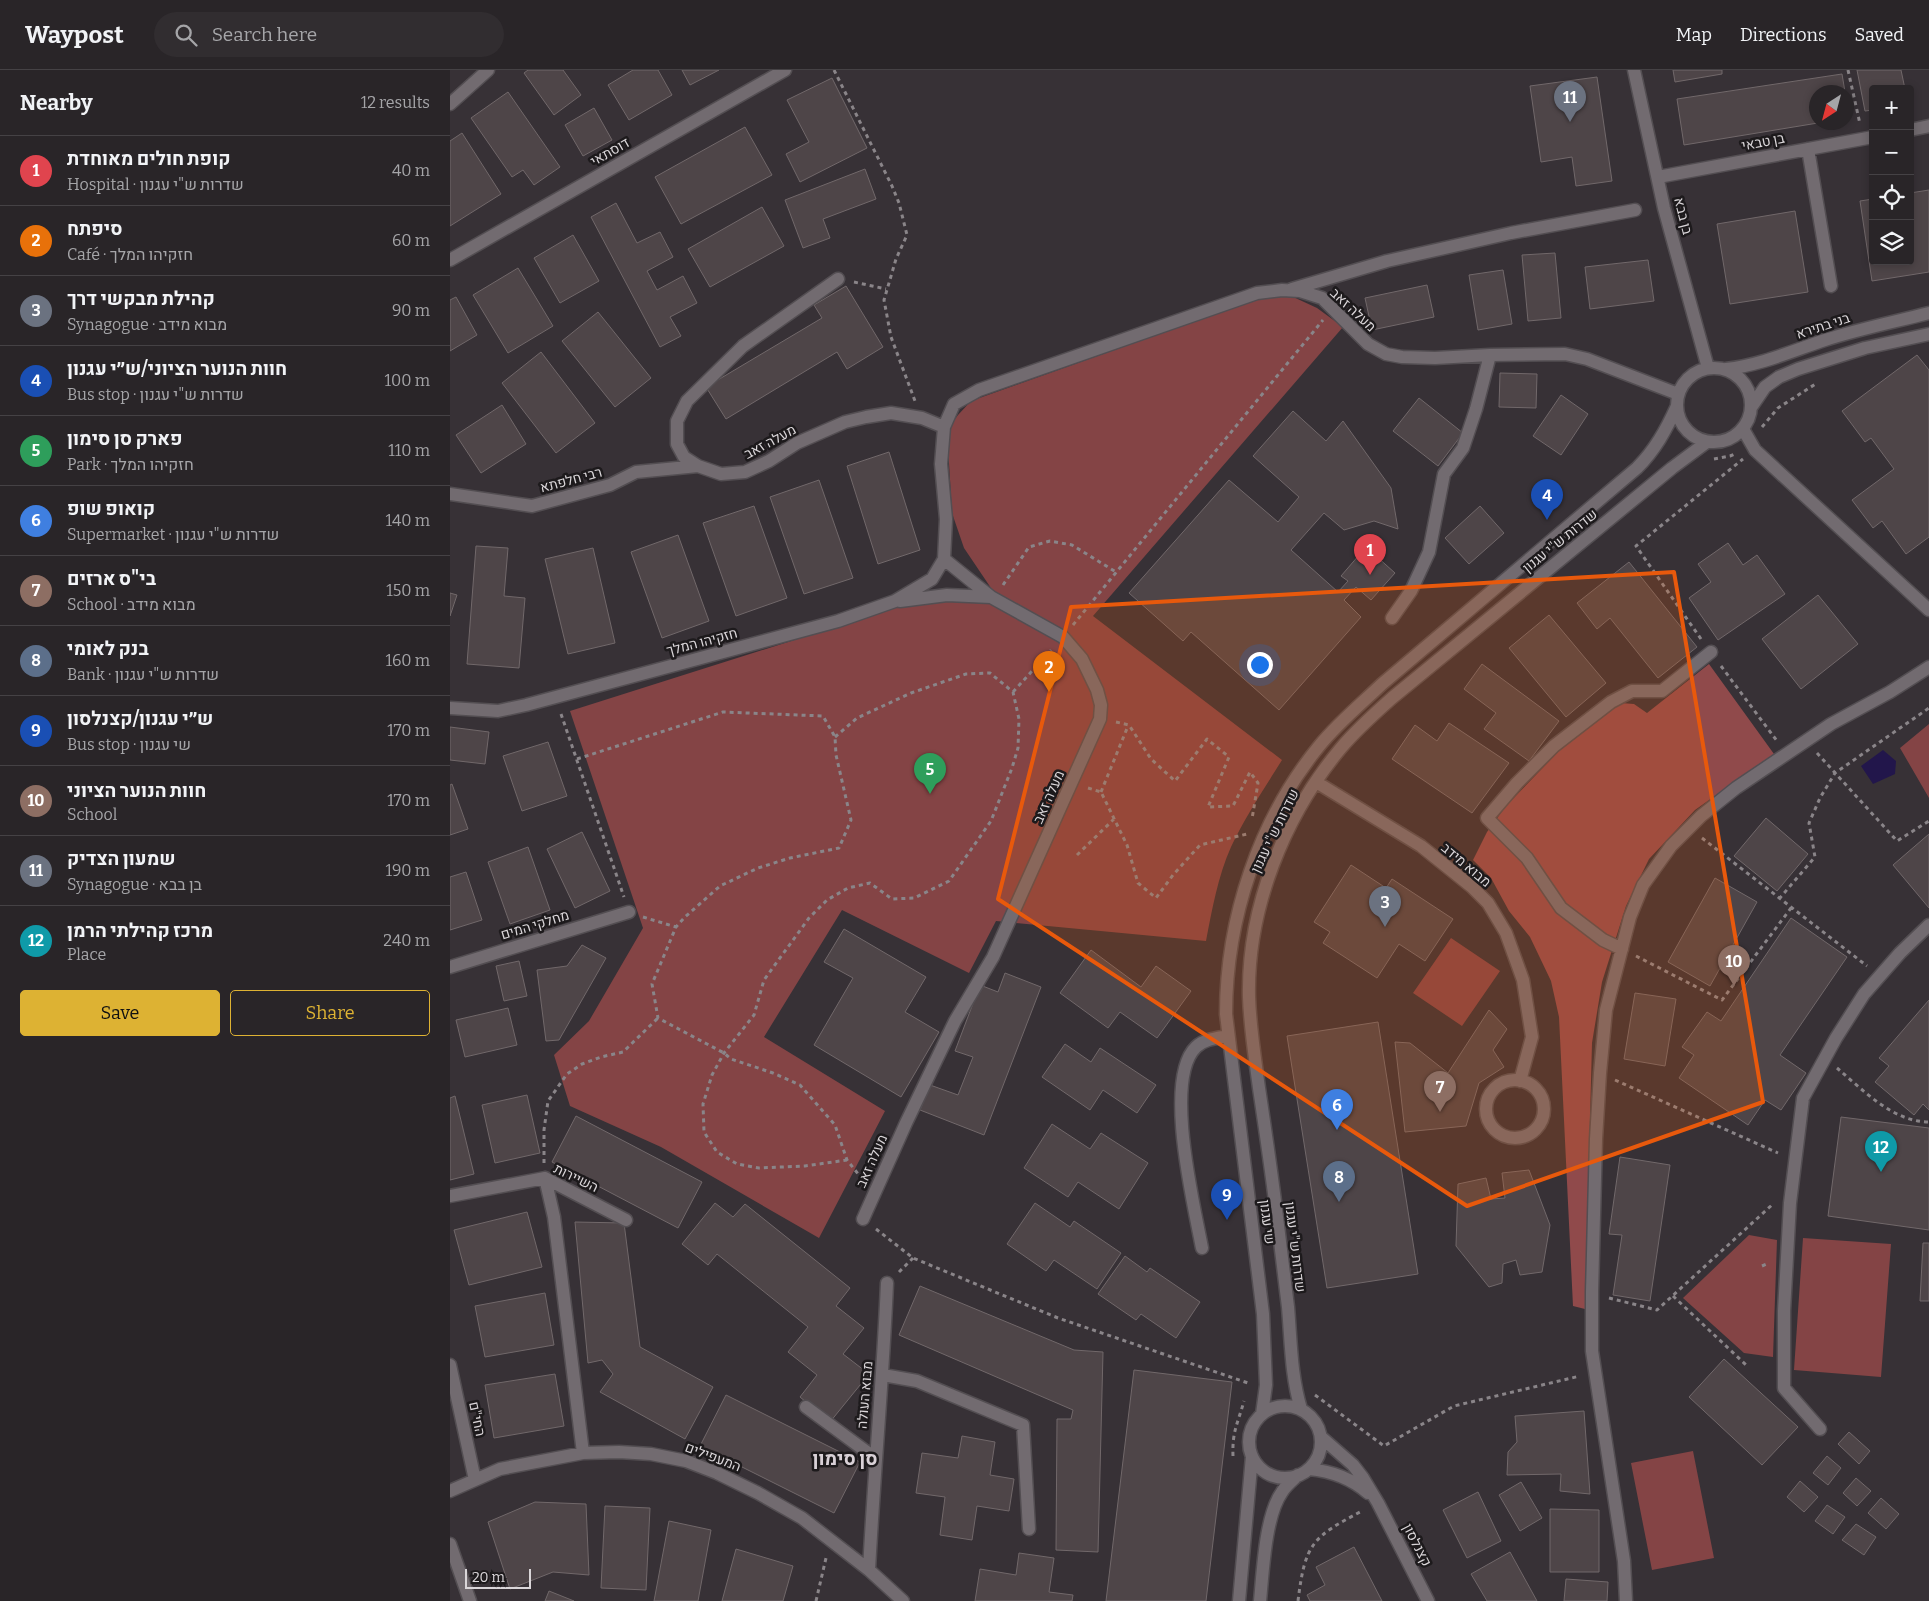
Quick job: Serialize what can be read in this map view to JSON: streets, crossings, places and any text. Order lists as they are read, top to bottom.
{
  "streets": {
    "street": [
      "בן טבאי",
      "דוסתאי",
      "בן בבא",
      "מעלה זאב",
      "בני בתירא",
      "רבי חלפתא",
      "שדרות ש\"י עגנון",
      "חזקיהו המלך",
      "מבוא מידב",
      "מחלקי המים",
      "השיירות",
      "שי עגנון",
      "מבוא העולה",
      "החי\"ם",
      "המעפילים",
      "קצנלסון"
    ]
  },
  "crossings": [
    ["בן טבאי", "בן בבא"],
    ["בן בבא", "מעלה זאב"],
    ["בן בבא", "בני בתירא"],
    ["בן בבא", "שדרות ש\"י עגנון"],
    ["מעלה זאב", "בני בתירא"],
    ["מעלה זאב", "רבי חלפתא"],
    ["מעלה זאב", "שדרות ש\"י עגנון"],
    ["מעלה זאב", "חזקיהו המלך"],
    ["בני בתירא", "שדרות ש\"י עגנון"],
    ["שדרות ש\"י עגנון", "מבוא מידב"],
    ["שדרות ש\"י עגנון", "שי עגנון"],
    ["מבוא העולה", "המעפילים"],
    ["החי\"ם", "המעפילים"]
  ],
  "districts": ["סן סימון"],
  "scale_bar": "20 m",
  "north": "bottom left",
  "page": {
    "header": "Waypost",
    "search": "Search here",
    "nav": ["Map", "Directions", "Saved"],
    "heading": ["Nearby", "12 results"],
    "pins": [
      "11",
      "4",
      "1",
      "2",
      "5",
      "3",
      "10",
      "7",
      "6",
      "12",
      "8",
      "9"
    ],
    "map_buttons": ["+", "−"],
    "list": [
      {
        "mark": "1",
        "name": "קופת חולים מאוחדת",
        "note": "Hospital · שדרות ש\"י עגנון",
        "value": "40 m"
      },
      {
        "mark": "2",
        "name": "סיפתח",
        "note": "Café · חזקיהו המלך",
        "value": "60 m"
      },
      {
        "mark": "3",
        "name": "קהילת מבקשי דרך",
        "note": "Synagogue · מבוא מידב",
        "value": "90 m"
      },
      {
        "mark": "4",
        "name": "חוות הנוער הציוני/ש״י עגנון",
        "note": "Bus stop · שדרות ש\"י עגנון",
        "value": "100 m"
      },
      {
        "mark": "5",
        "name": "פארק סן סימון",
        "note": "Park · חזקיהו המלך",
        "value": "110 m"
      },
      {
        "mark": "6",
        "name": "קואופ שופ",
        "note": "Supermarket · שדרות ש\"י עגנון",
        "value": "140 m"
      },
      {
        "mark": "7",
        "name": "בי\"ס ארזים",
        "note": "School · מבוא מידב",
        "value": "150 m"
      },
      {
        "mark": "8",
        "name": "בנק לאומי",
        "note": "Bank · שדרות ש\"י עגנון",
        "value": "160 m"
      },
      {
        "mark": "9",
        "name": "ש״י עגנון/קצנלסון",
        "note": "Bus stop · שי עגנון",
        "value": "170 m"
      },
      {
        "mark": "10",
        "name": "חוות הנוער הציוני",
        "note": "School",
        "value": "170 m"
      },
      {
        "mark": "11",
        "name": "שמעון הצדיק",
        "note": "Synagogue · בן בבא",
        "value": "190 m"
      },
      {
        "mark": "12",
        "name": "מרכז קהילתי הרמן",
        "note": "Place",
        "value": "240 m"
      }
    ],
    "buttons": ["Save", "Share"],
    "scale": "20 m"
  }
}
